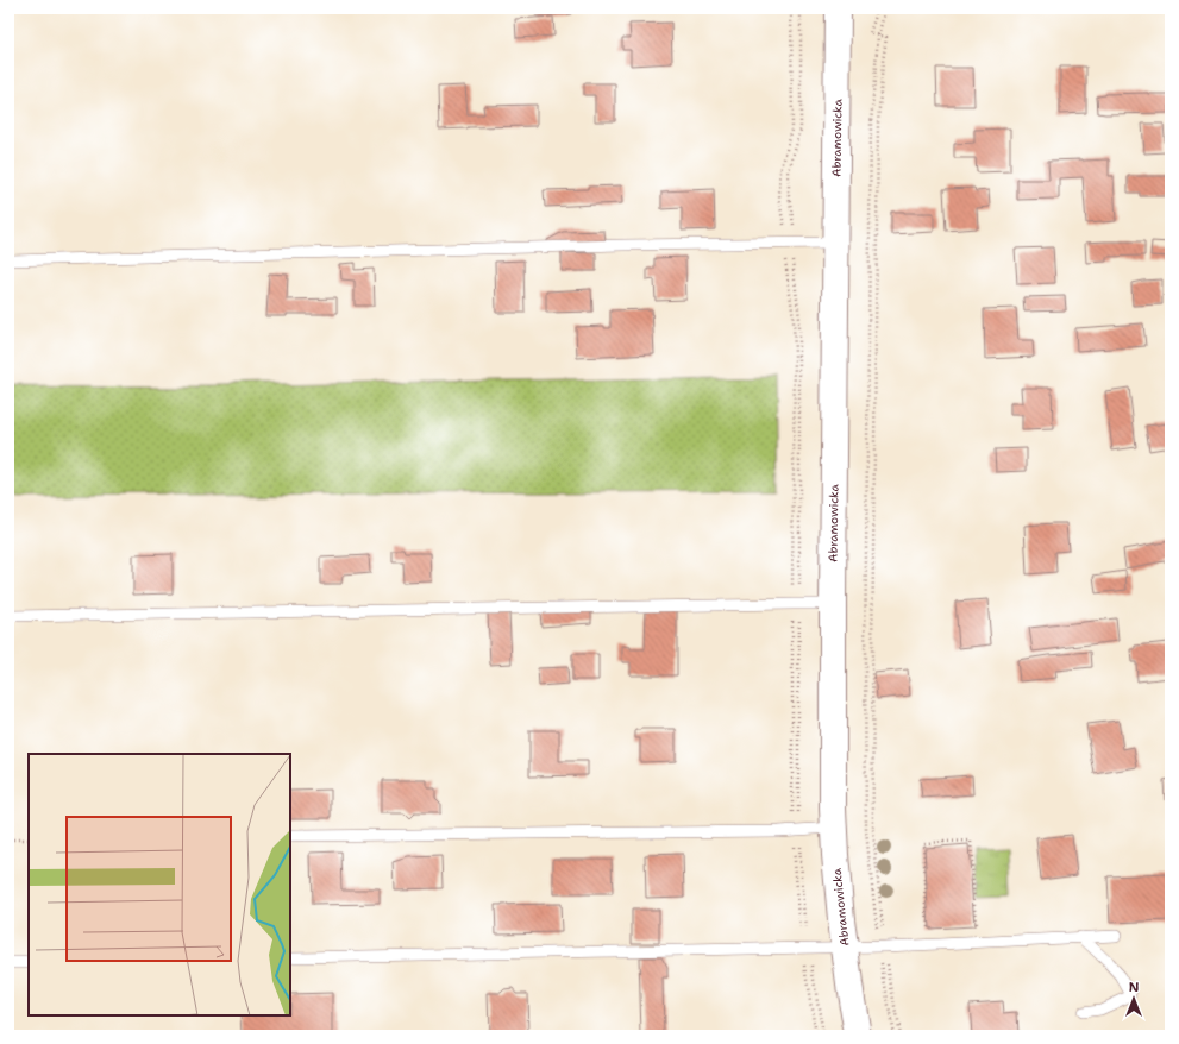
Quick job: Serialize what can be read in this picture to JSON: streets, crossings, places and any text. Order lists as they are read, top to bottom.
{
  "streets": {
    "main road": ["Abramowicka"]
  },
  "north": "top"
}
